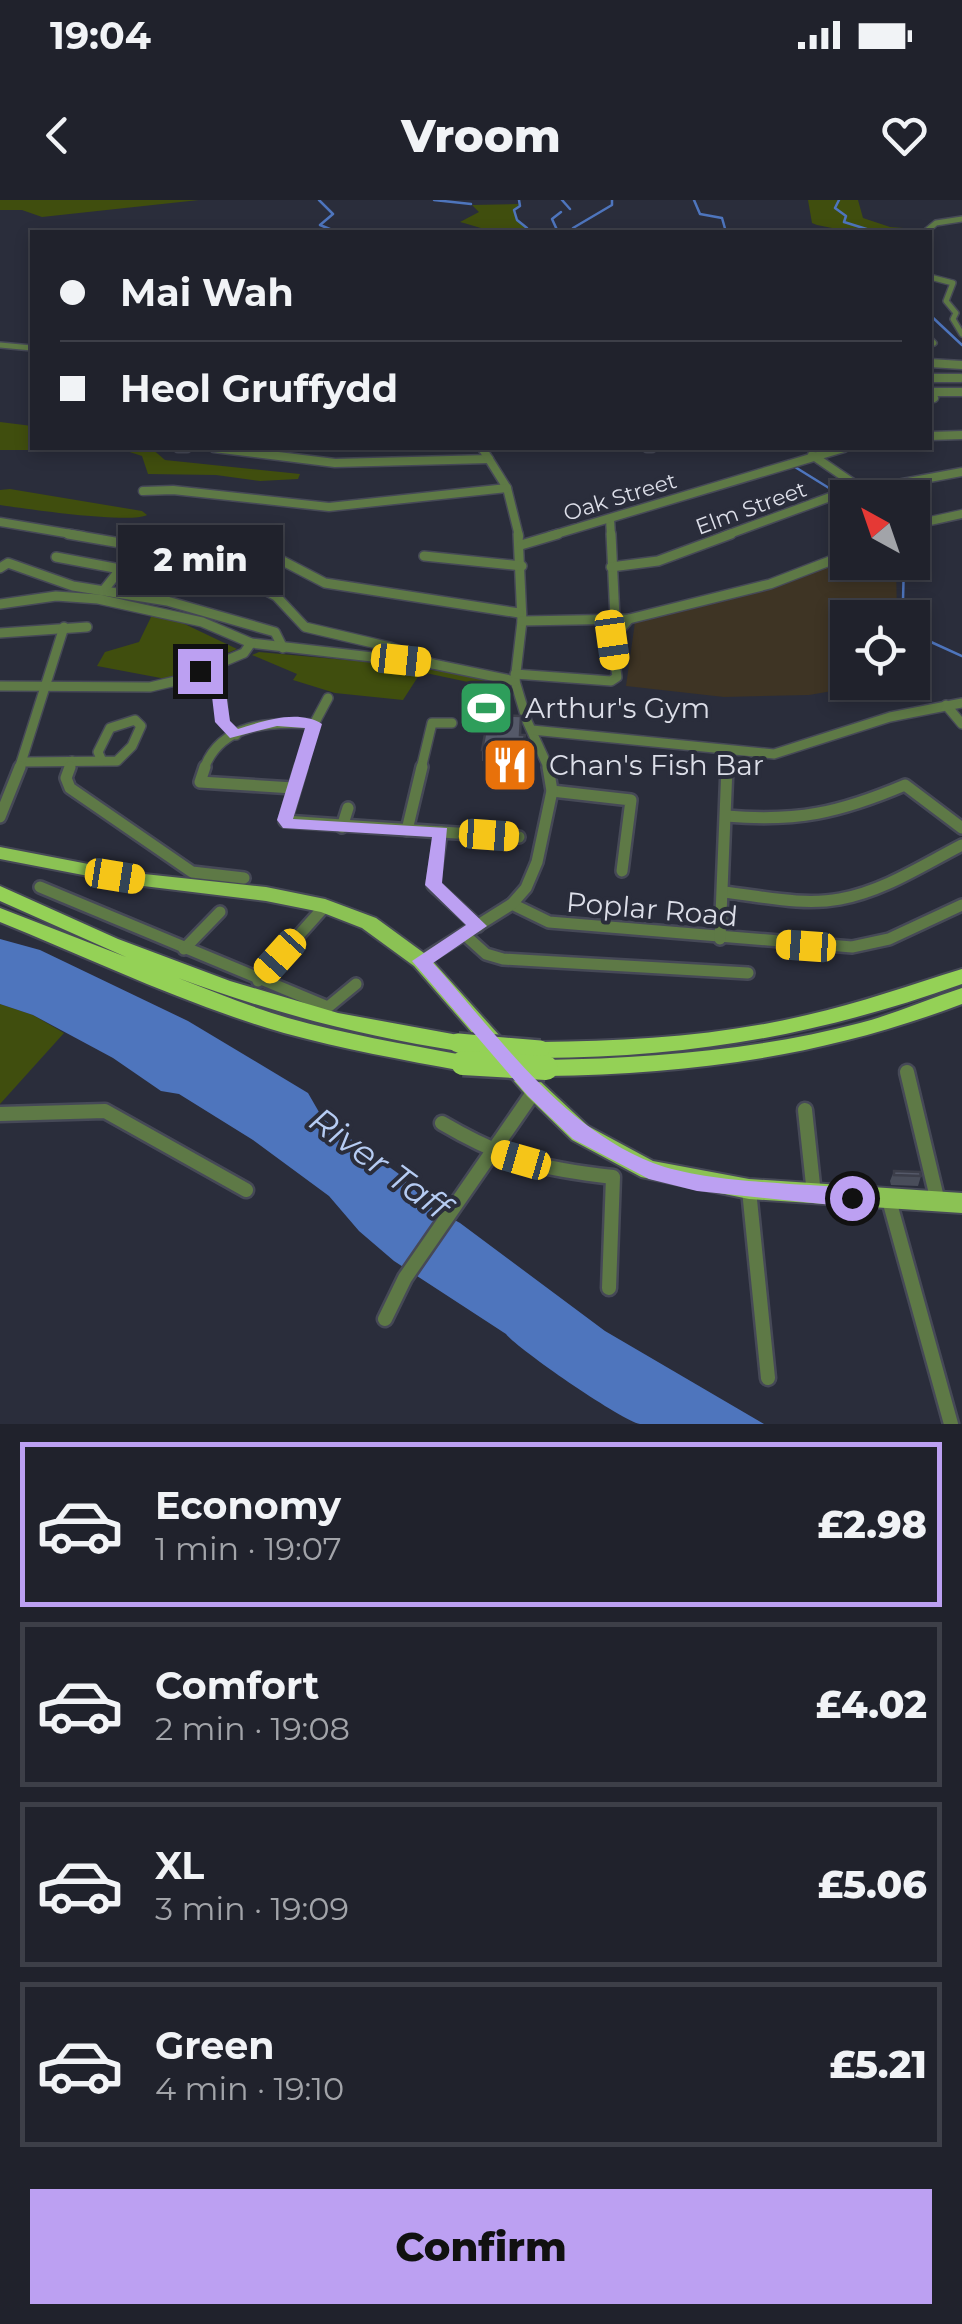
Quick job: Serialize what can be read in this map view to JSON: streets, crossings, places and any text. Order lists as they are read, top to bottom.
{
  "streets": {
    "street": ["Oak Street", "Elm Street", "Poplar Road"]
  },
  "water": ["River Taff"],
  "places": {
    "sports": ["Arthur's Gym"],
    "restaurant": ["Chan's Fish Bar"]
  },
  "north": "top left",
  "page": {
    "status": "19:04",
    "header": "Vroom",
    "banner": ["Mai Wah", "Heol Gruffydd"],
    "bubble": "2 min",
    "list": [
      {
        "name": "Economy",
        "note": "1 min · 19:07",
        "value": "£2.98"
      },
      {
        "name": "Comfort",
        "note": "2 min · 19:08",
        "value": "£4.02"
      },
      {
        "name": "XL",
        "note": "3 min · 19:09",
        "value": "£5.06"
      },
      {
        "name": "Green",
        "note": "4 min · 19:10",
        "value": "£5.21"
      }
    ],
    "buttons": "Confirm"
  }
}
